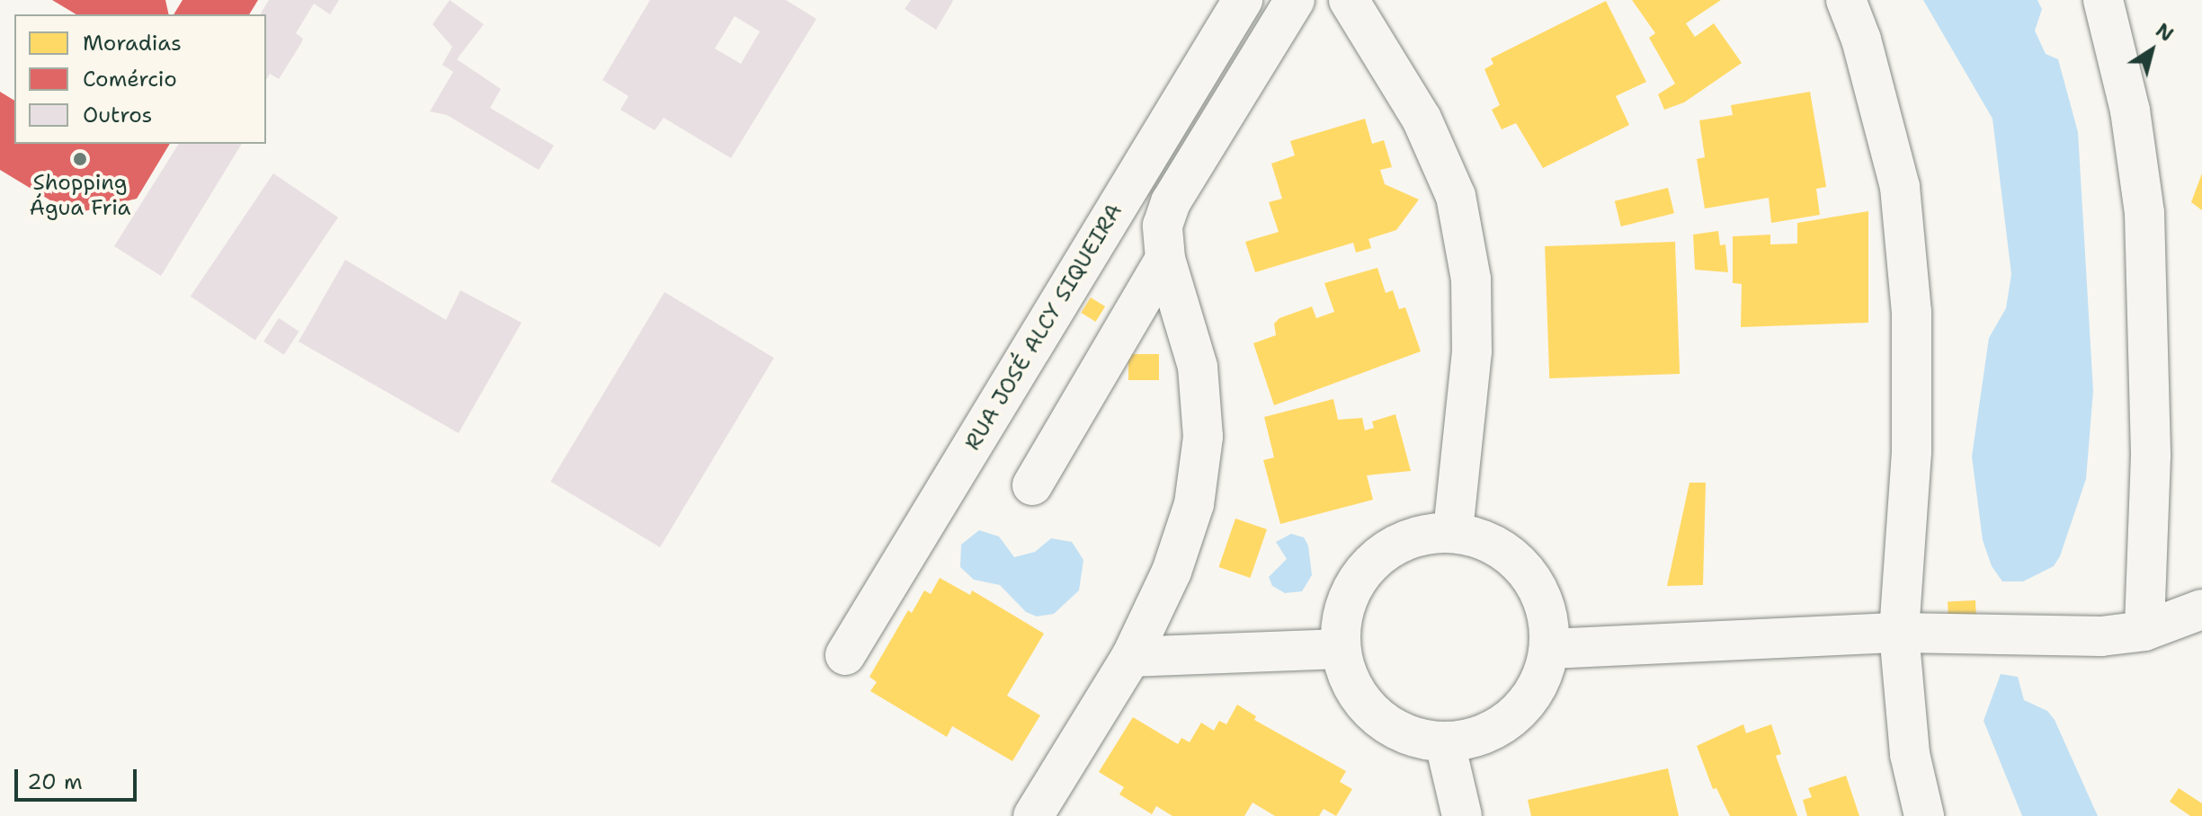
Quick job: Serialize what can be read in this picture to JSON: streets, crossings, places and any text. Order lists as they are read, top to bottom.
{
  "streets": {
    "street": ["RUA JOSÉ ALCY SIQUEIRA"]
  },
  "places": ["Shopping Água Fria"],
  "legend": ["Moradias", "Comércio", "Outros"],
  "scale_bar": "20 m",
  "north": "top right"
}
